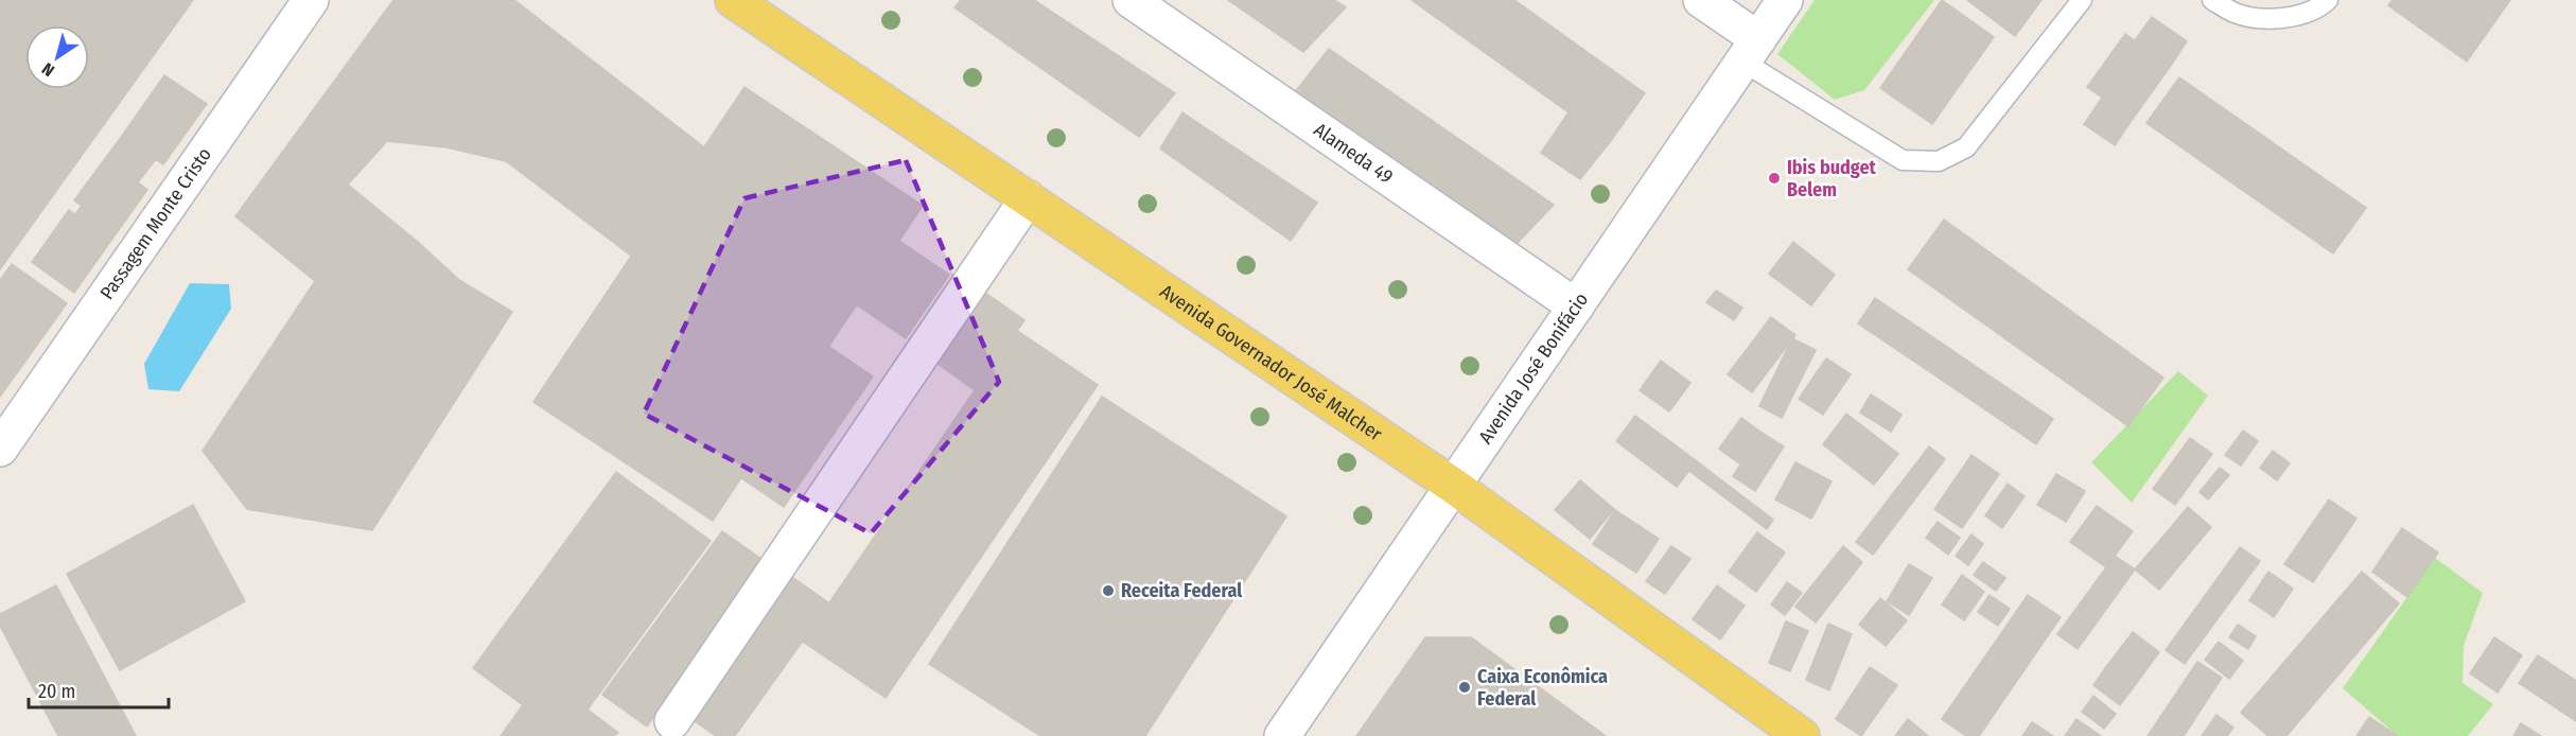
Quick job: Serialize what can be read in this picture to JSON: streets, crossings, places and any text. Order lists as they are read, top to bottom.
{
  "streets": {
    "main road": ["Avenida Governador José Malcher"],
    "street": ["Alameda 49", "Passagem Monte Cristo", "Avenida José Bonifácio"]
  },
  "crossings": [
    ["Alameda 49", "Avenida José Bonifácio"],
    ["Avenida Governador José Malcher", "Avenida José Bonifácio"]
  ],
  "places": ["Ibis budget Belem", "Receita Federal", "Caixa Econômica Federal"],
  "scale_bar": "20 m",
  "north": "bottom left"
}
